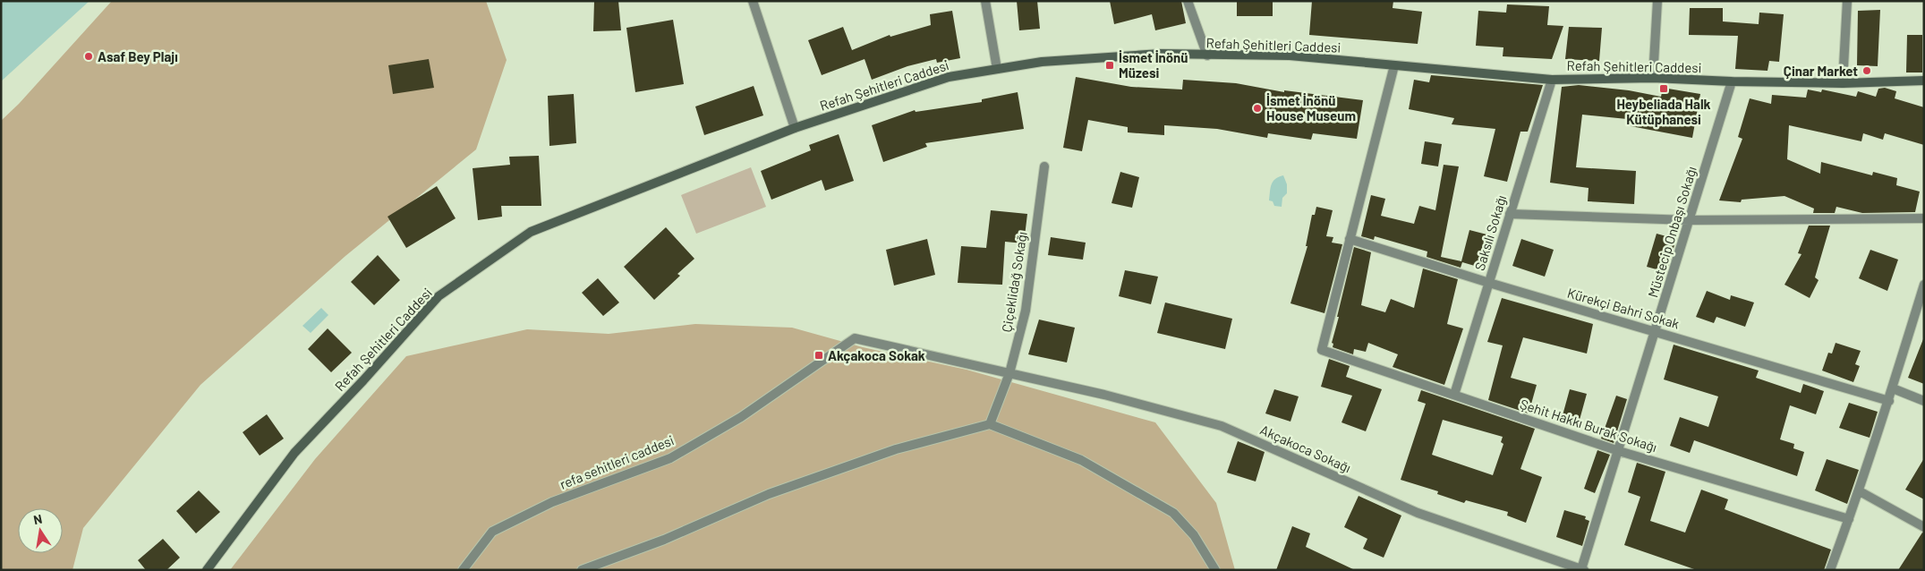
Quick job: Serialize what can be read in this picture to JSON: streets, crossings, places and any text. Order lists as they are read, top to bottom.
{
  "streets": {
    "street": [
      "Refah Şehitleri Caddesi",
      "Müstecip Onbaşı Sokağı",
      "Saksılı Sokağı",
      "Çiçeklidağ Sokağı",
      "Kürekçi Bahri Sokak",
      "Şehit Hakkı Burak Sokağı",
      "Akçakoca Sokağı",
      "refa sehitleri caddesi"
    ]
  },
  "crossings": [
    ["Refah Şehitleri Caddesi", "Müstecip Onbaşı Sokağı"],
    ["Refah Şehitleri Caddesi", "Saksılı Sokağı"],
    ["Müstecip Onbaşı Sokağı", "Kürekçi Bahri Sokak"],
    ["Müstecip Onbaşı Sokağı", "Şehit Hakkı Burak Sokağı"],
    ["Müstecip Onbaşı Sokağı", "Akçakoca Sokağı"],
    ["Saksılı Sokağı", "Kürekçi Bahri Sokak"],
    ["Saksılı Sokağı", "Şehit Hakkı Burak Sokağı"],
    ["Çiçeklidağ Sokağı", "Akçakoca Sokağı"],
    ["Kürekçi Bahri Sokak", "Şehit Hakkı Burak Sokağı"],
    ["Akçakoca Sokağı", "refa sehitleri caddesi"]
  ],
  "places": {
    "other": ["Asaf Bey Plajı", "Çinar Market", "İsmet İnönü House Museum"],
    "transit": ["İsmet İnönü Müzesi", "Heybeliada Halk Kütüphanesi", "Akçakoca Sokak"]
  },
  "north": "top"
}
